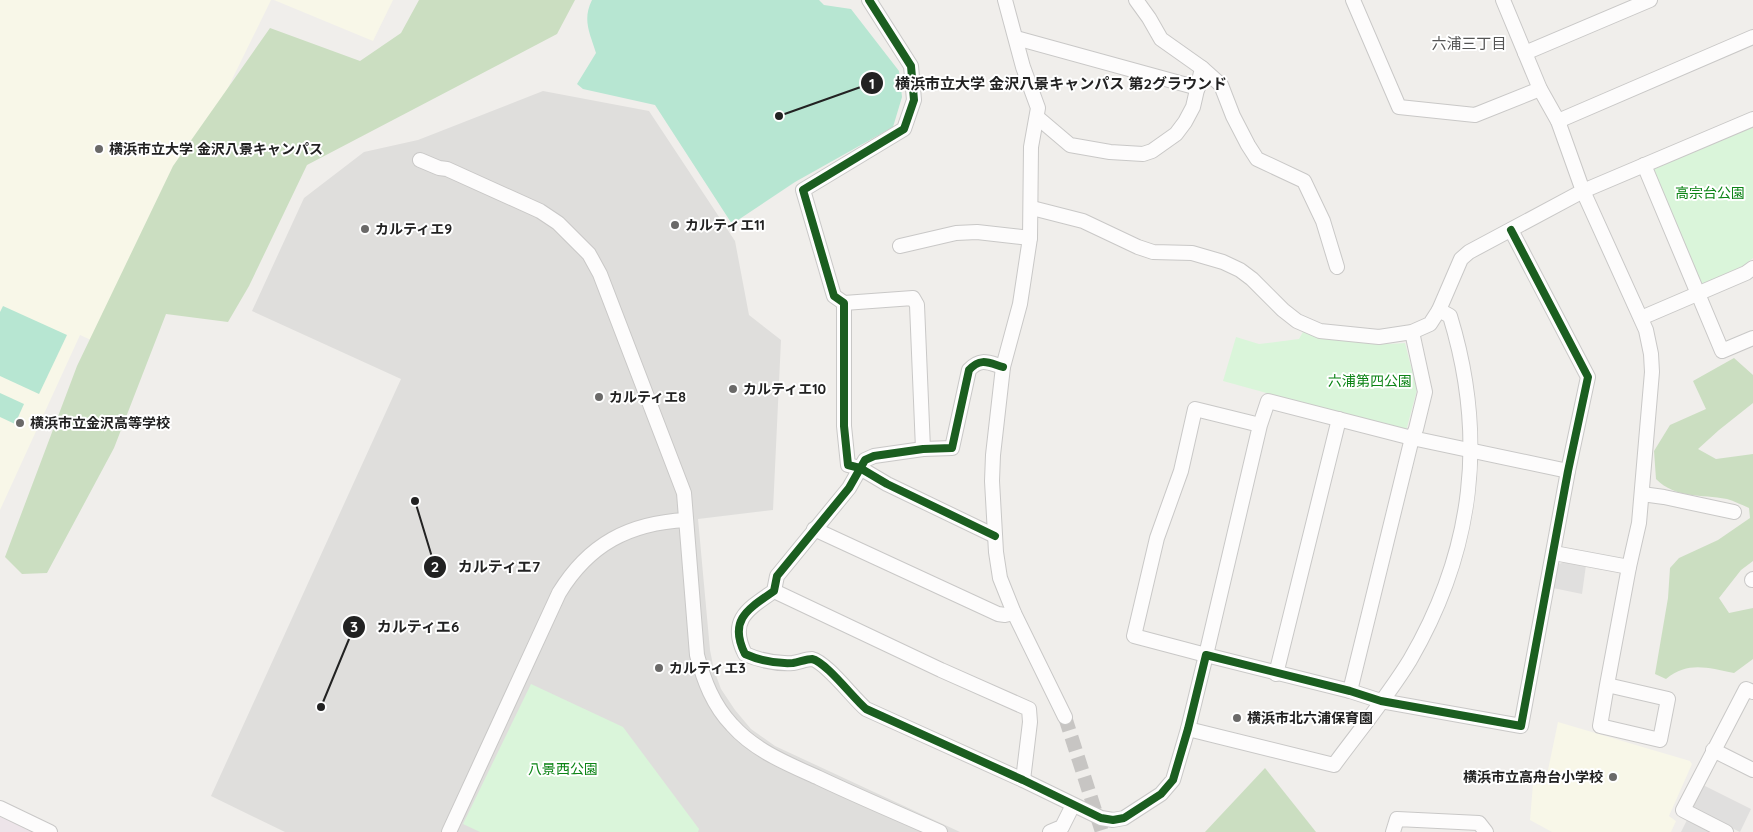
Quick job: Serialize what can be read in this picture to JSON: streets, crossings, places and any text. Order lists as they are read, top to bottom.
{
  "districts": ["六浦三丁目"],
  "parks": ["高宗台公園", "六浦第四公園", "八景西公園"],
  "places": [
    "横浜市立大学 金沢八景キャンパス 第2グラウンド",
    "横浜市立大学 金沢八景キャンパス",
    "カルティエ11",
    "カルティエ9",
    "カルティエ10",
    "カルティエ8",
    "横浜市立金沢高等学校",
    "カルティエ7",
    "カルティエ3",
    "カルティエ6",
    "横浜市北六浦保育園",
    "横浜市立高舟台小学校"
  ]
}
